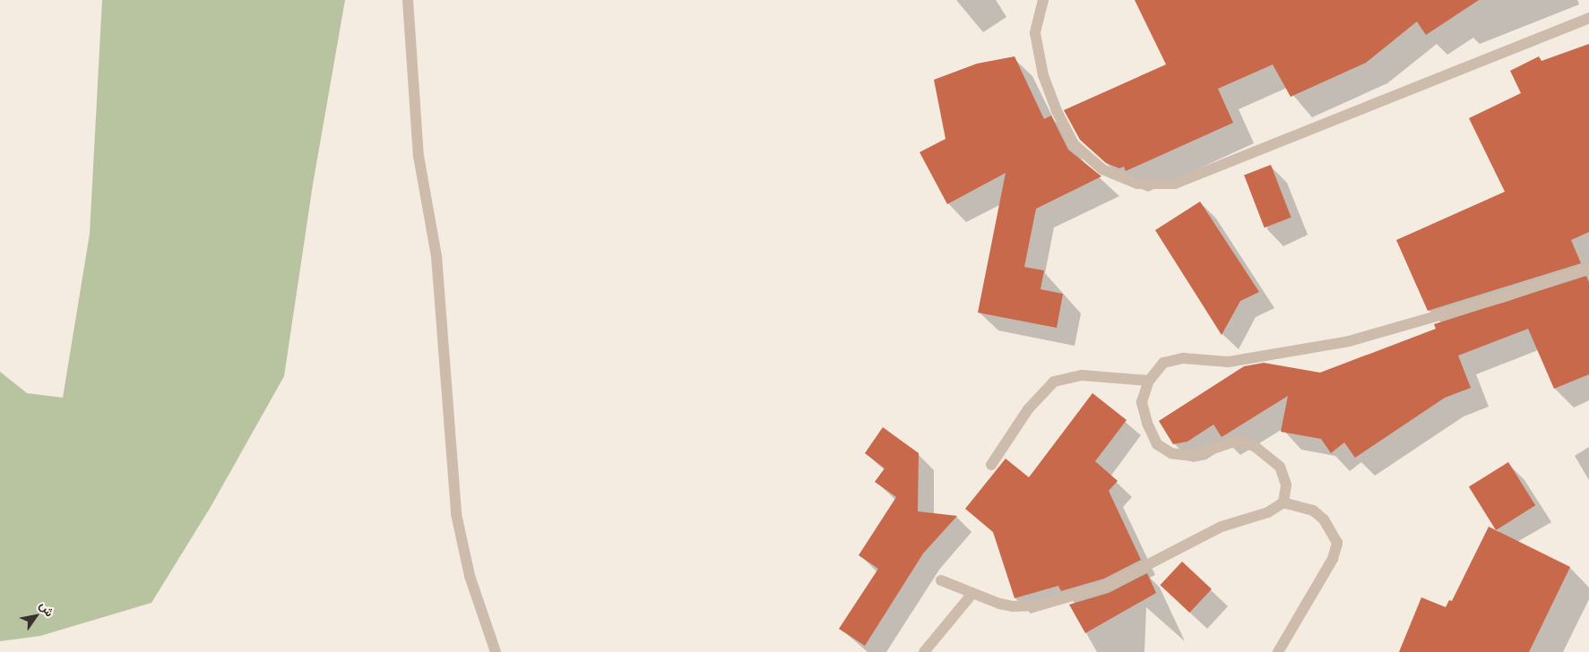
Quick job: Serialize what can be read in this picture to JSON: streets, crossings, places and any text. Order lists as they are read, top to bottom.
{
  "north": "top right"
}
